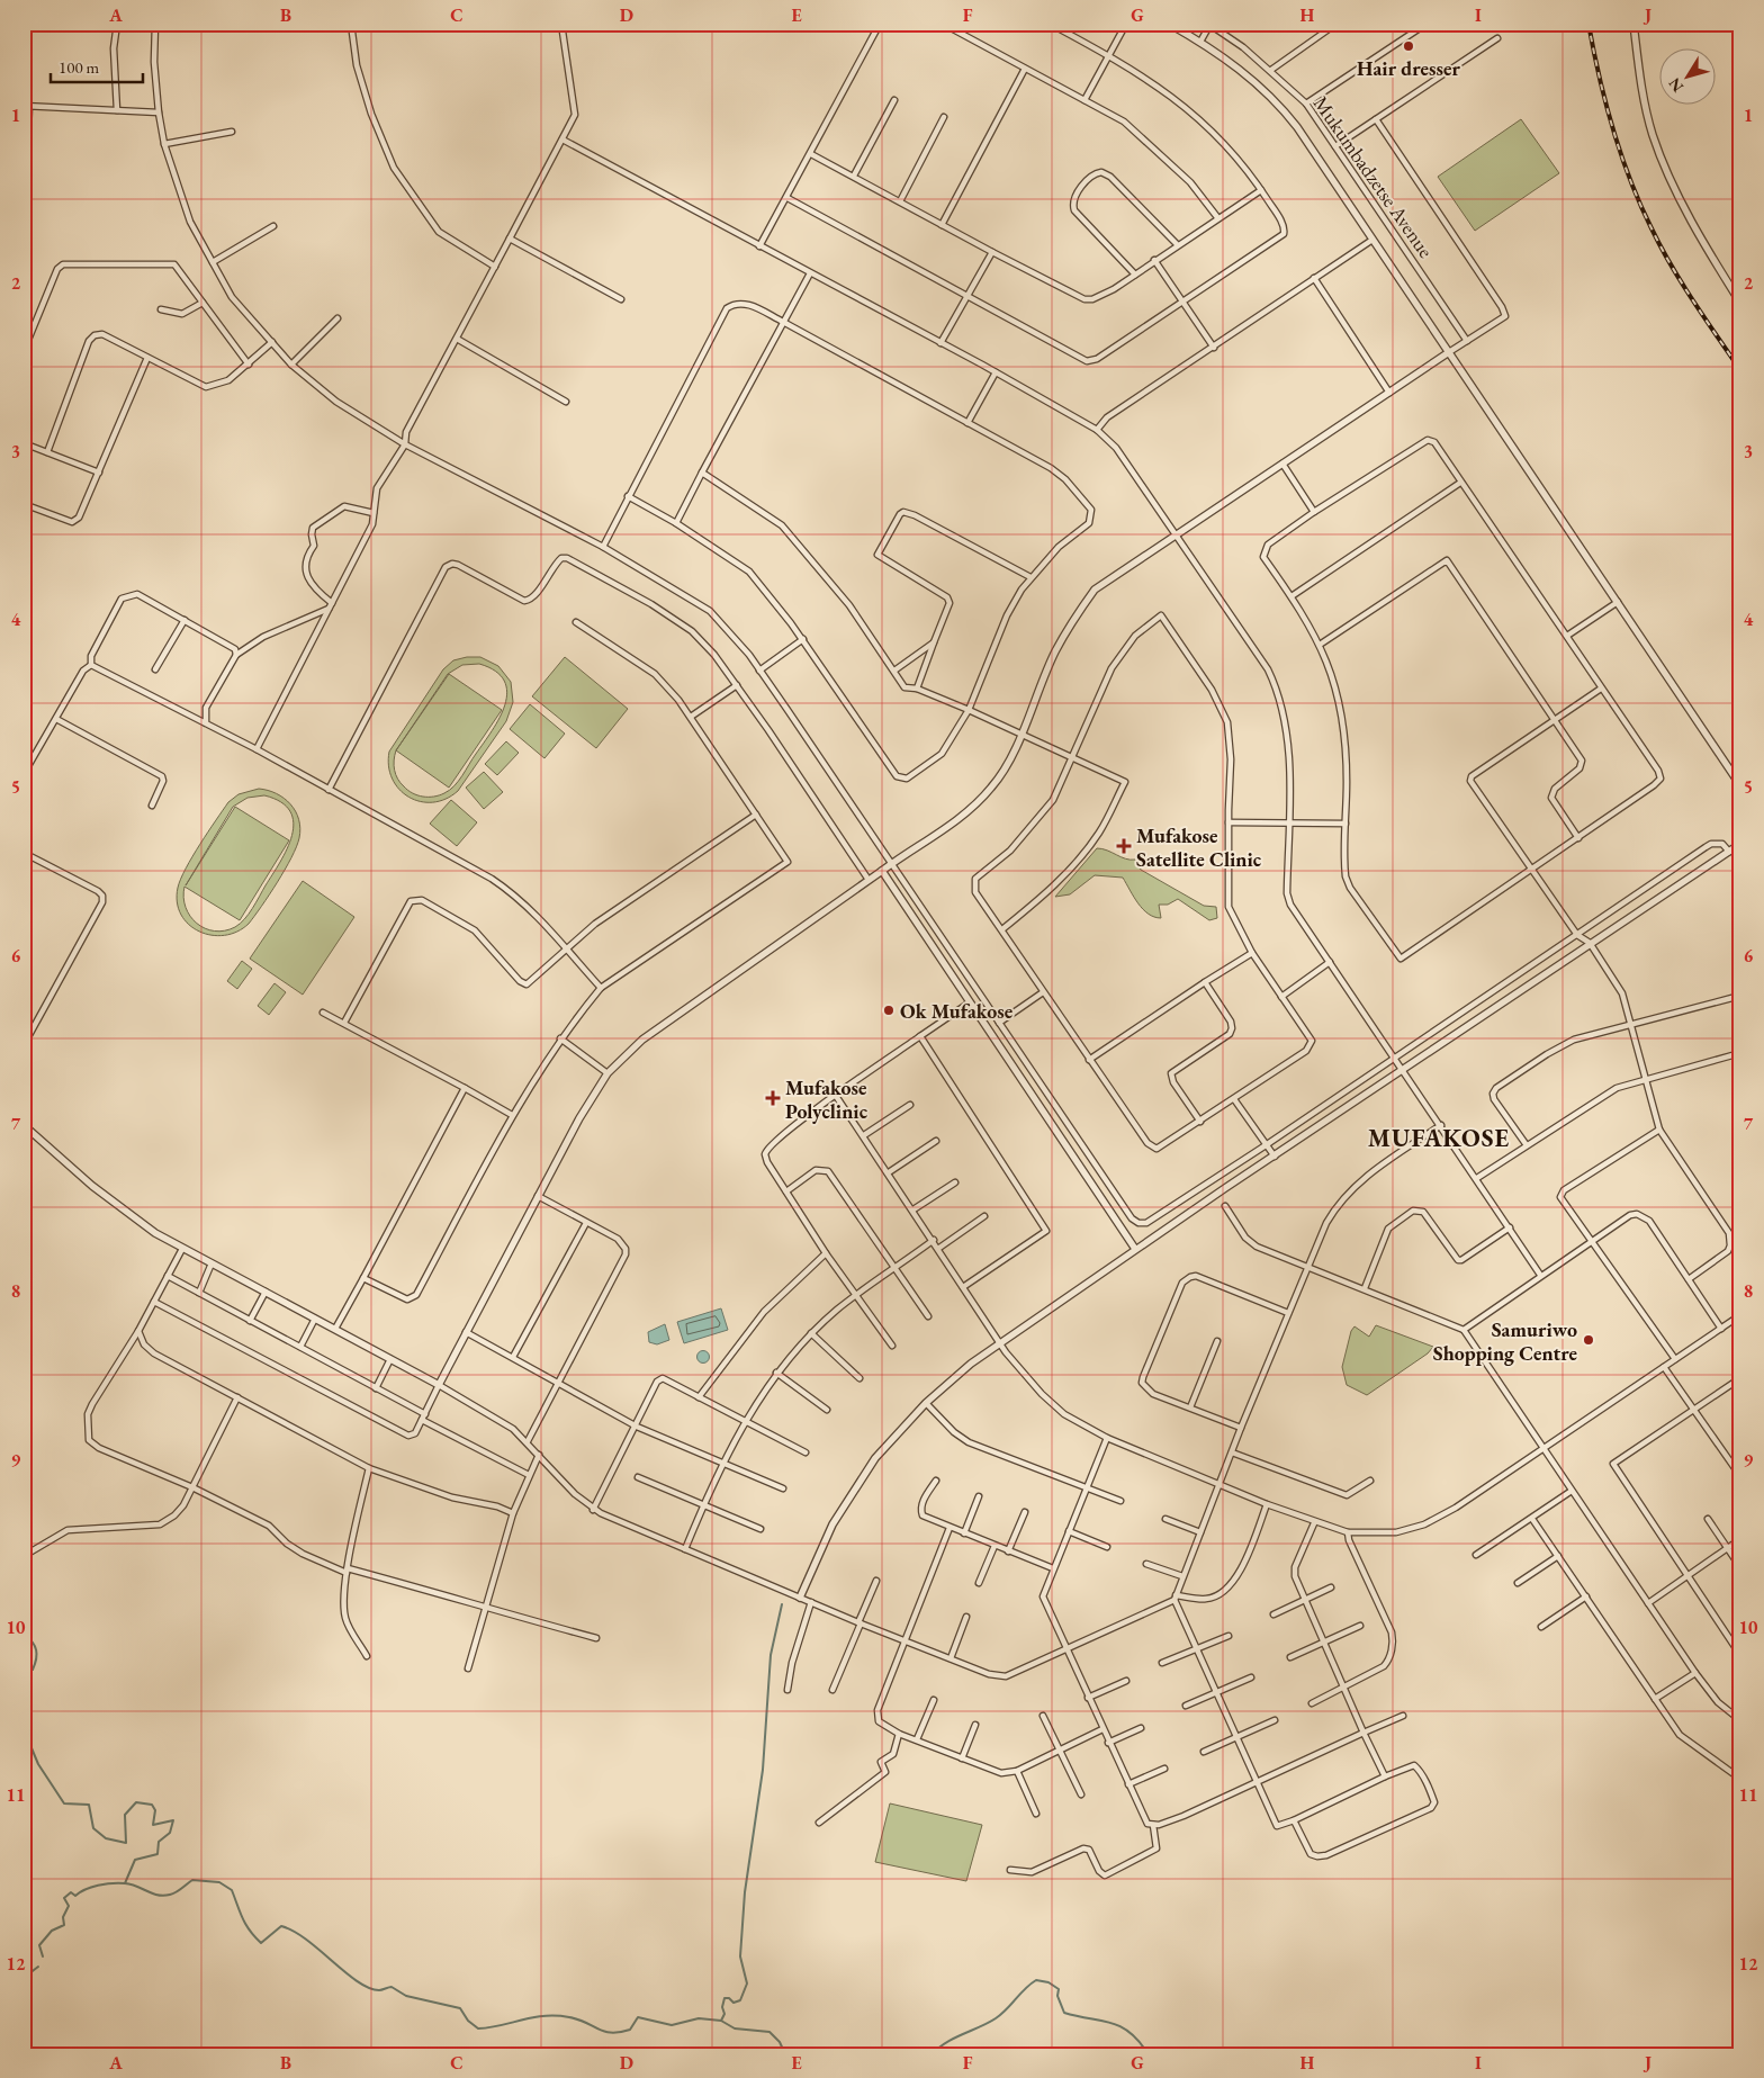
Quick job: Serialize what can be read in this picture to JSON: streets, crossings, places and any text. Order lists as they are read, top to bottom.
{
  "streets": {
    "street": ["Mukumbadzetse Avenue"]
  },
  "districts": ["MUFAKOSE"],
  "places": {
    "other": ["Hair dresser", "Ok Mufakose", "Samuriwo Shopping Centre"],
    "health": ["Mufakose Satellite Clinic", "Mufakose Polyclinic"]
  },
  "scale_bar": "100 m",
  "north": "bottom left",
  "grid": {
    "columns": [
      "A",
      "B",
      "C",
      "D",
      "E",
      "F",
      "G",
      "H",
      "I",
      "J"
    ],
    "rows": [
      "1",
      "2",
      "3",
      "4",
      "5",
      "6",
      "7",
      "8",
      "9",
      "10",
      "11",
      "12"
    ]
  }
}
